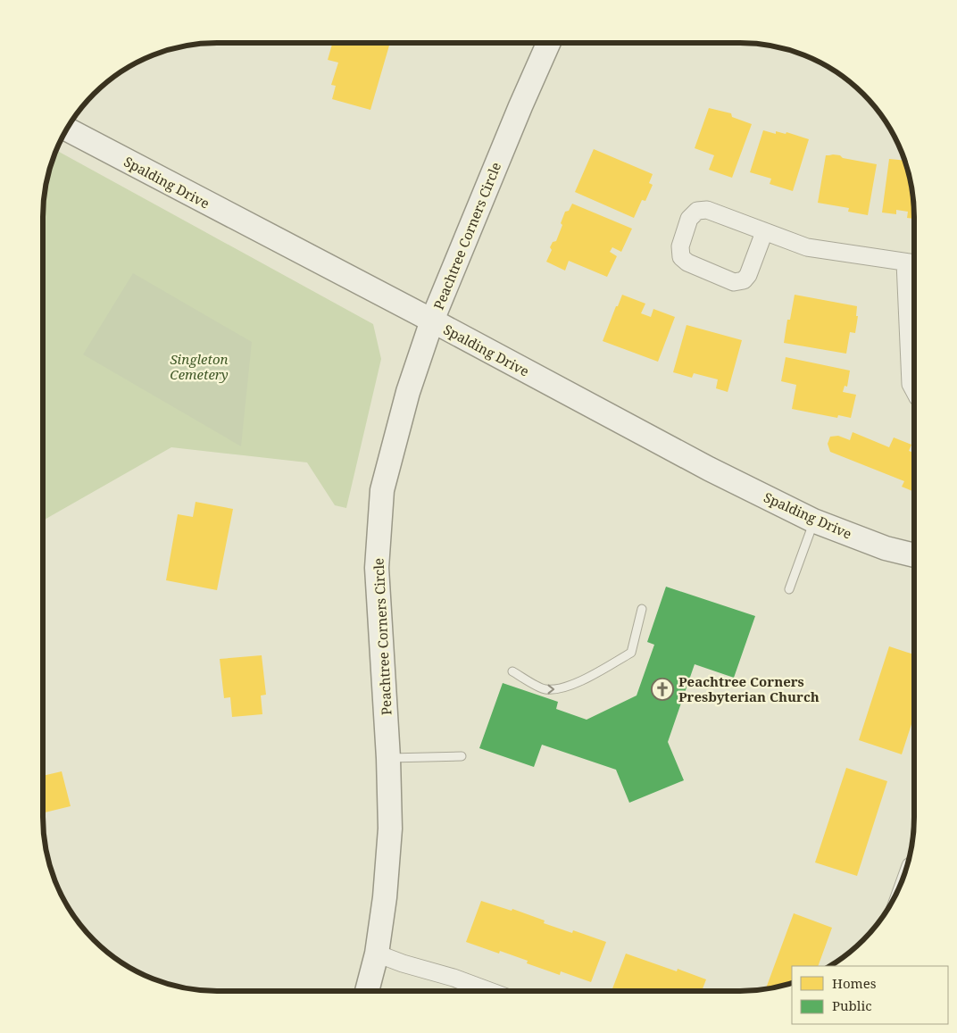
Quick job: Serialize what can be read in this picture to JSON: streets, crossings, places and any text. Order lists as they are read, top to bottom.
{
  "streets": {
    "street": ["Spalding Drive", "Peachtree Corners Circle"]
  },
  "crossings": [
    ["Spalding Drive", "Peachtree Corners Circle"]
  ],
  "parks": ["Singleton Cemetery"],
  "places": {
    "church": ["Peachtree Corners Presbyterian Church"]
  },
  "legend": ["Homes", "Public"]
}
